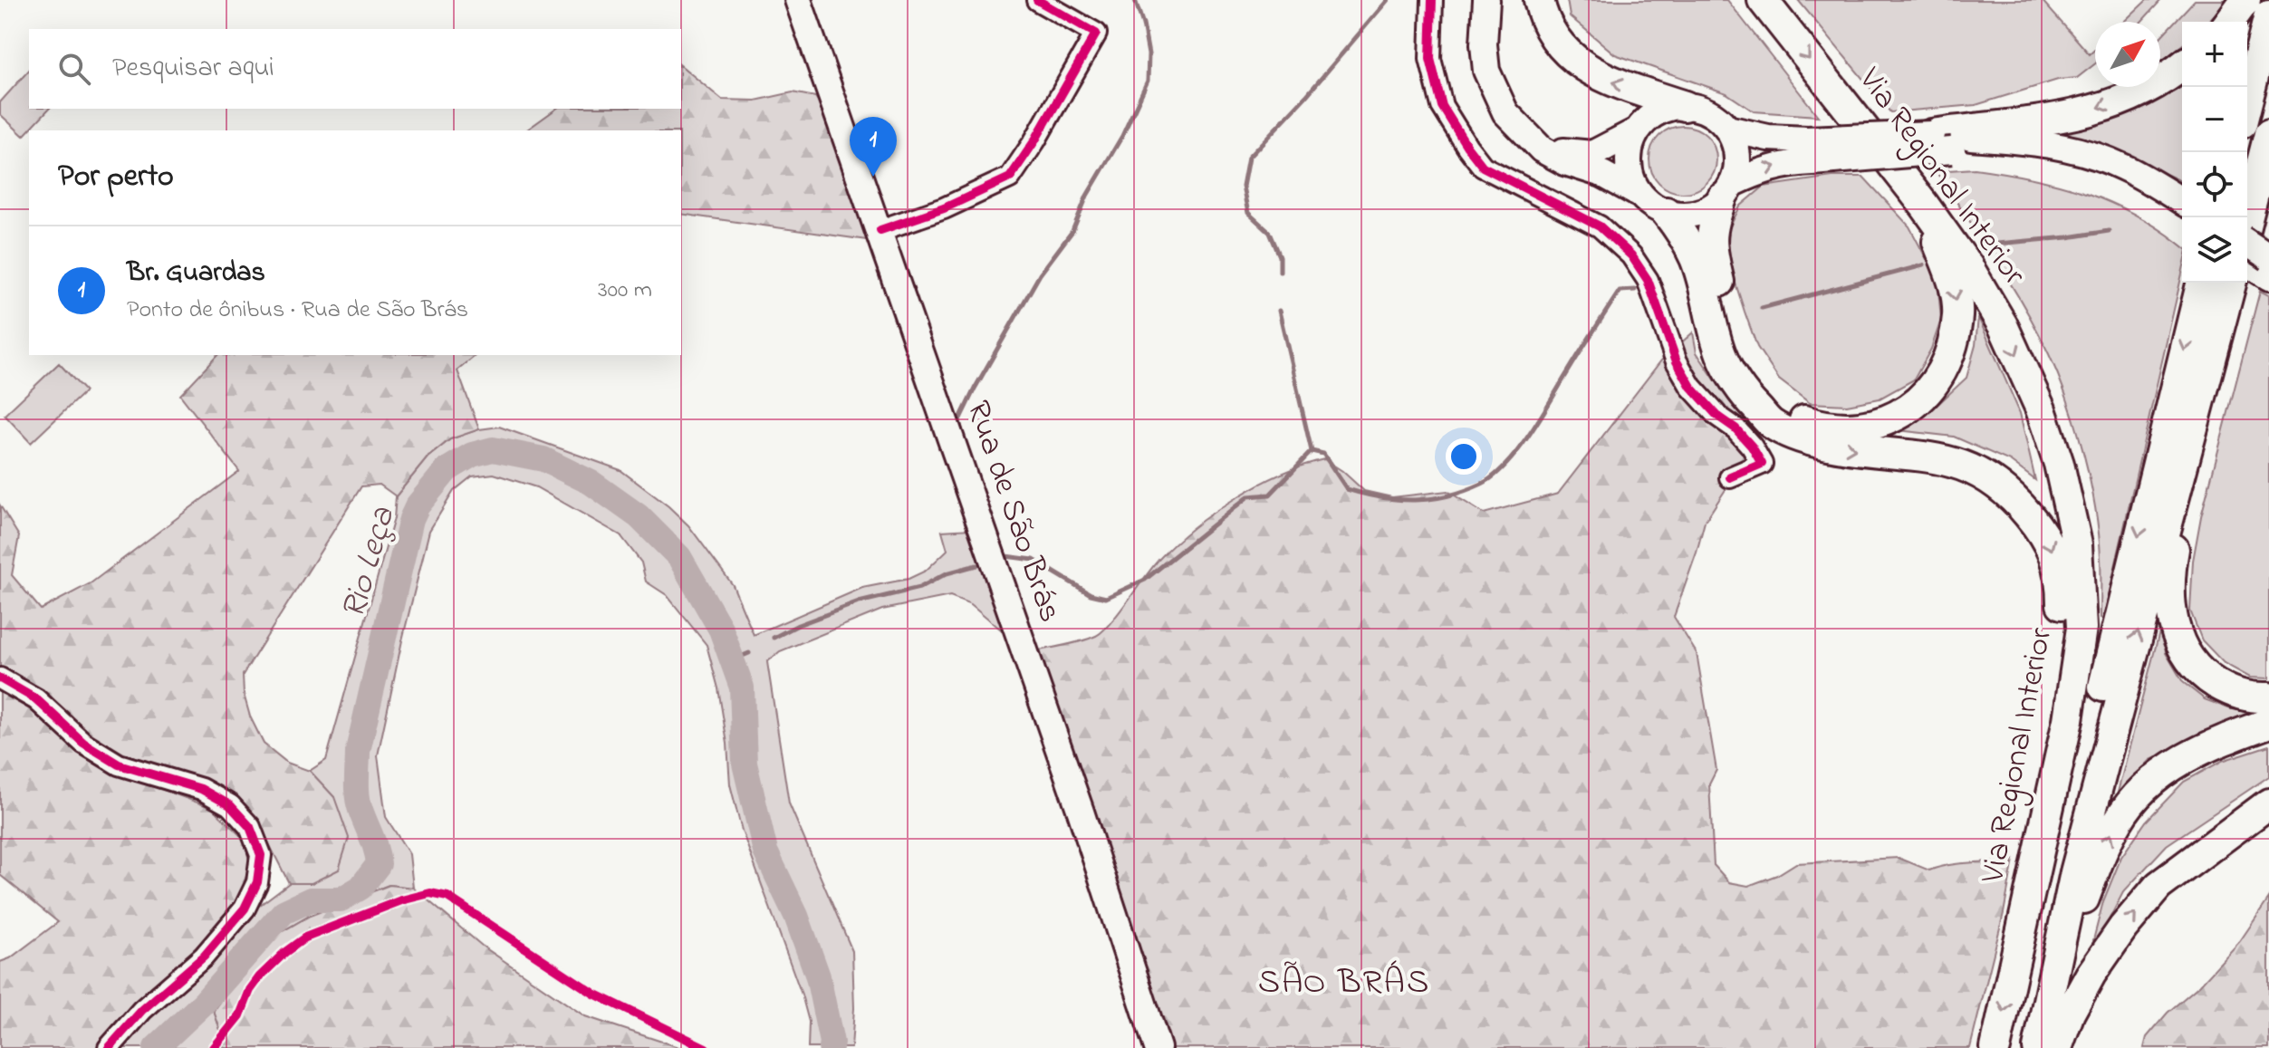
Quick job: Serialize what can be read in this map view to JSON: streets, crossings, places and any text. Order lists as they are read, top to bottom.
{
  "streets": {
    "highway": ["Via Regional Interior"],
    "main road": ["Rua de São Brás"]
  },
  "one_way": ["Via Regional Interior"],
  "districts": ["SÃO BRÁS"],
  "water": ["Rio Leça"],
  "north": "top right",
  "page": {
    "map_buttons": ["+", "−"],
    "search": "Pesquisar aqui",
    "pins": "1",
    "heading": "Por perto",
    "list": [
      {
        "mark": "1",
        "name": "Br. Guardas",
        "note": "Ponto de ônibus · Rua de São Brás",
        "value": "300 m"
      }
    ]
  }
}
